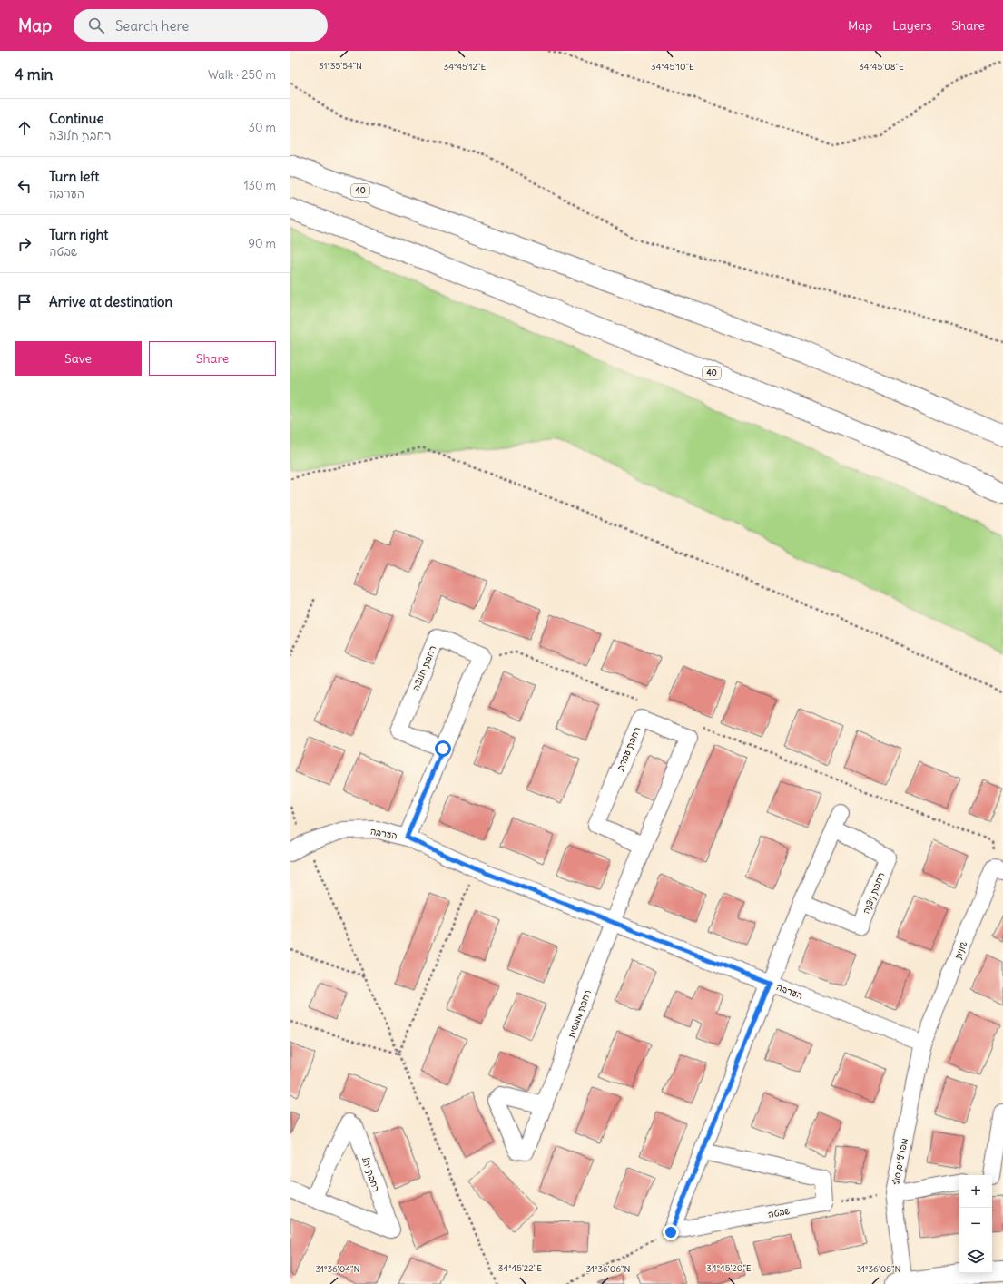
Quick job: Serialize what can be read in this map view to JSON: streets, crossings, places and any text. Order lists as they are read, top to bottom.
{
  "streets": {
    "main road": ["40"],
    "street": [
      "רחבת חלוצה",
      "רחבת עבדת",
      "הערבה",
      "רחבת ניצנה",
      "שונית",
      "רחבת ממשית",
      "מפרץ ים סוף",
      "רחבת יהל",
      "שבטה"
    ]
  },
  "crossings": [
    ["רחבת עבדת", "הערבה"],
    ["רחבת עבדת", "רחבת ממשית"],
    ["הערבה", "שונית"],
    ["הערבה", "רחבת ממשית"],
    ["הערבה", "מפרץ ים סוף"],
    ["שונית", "מפרץ ים סוף"]
  ],
  "page": {
    "header": "Map",
    "search": "Search here",
    "nav": ["Map", "Layers", "Share"],
    "heading": ["4 min", "Walk · 250 m"],
    "list": [
      ["Continue", "רחבת חלוצה", "30 m"],
      ["Turn left", "הערבה", "130 m"],
      ["Turn right", "שבטה", "90 m"],
      "Arrive at destination"
    ],
    "buttons": ["Save", "Share"],
    "map_buttons": ["+", "−"]
  },
  "coordinates": [
    "31°35'54\"N",
    "34°45'12\"E",
    "34°45'10\"E",
    "34°45'08\"E",
    "34°45'22\"E",
    "34°45'20\"E",
    "31°36'04\"N",
    "31°36'06\"N",
    "31°36'08\"N"
  ]
}
